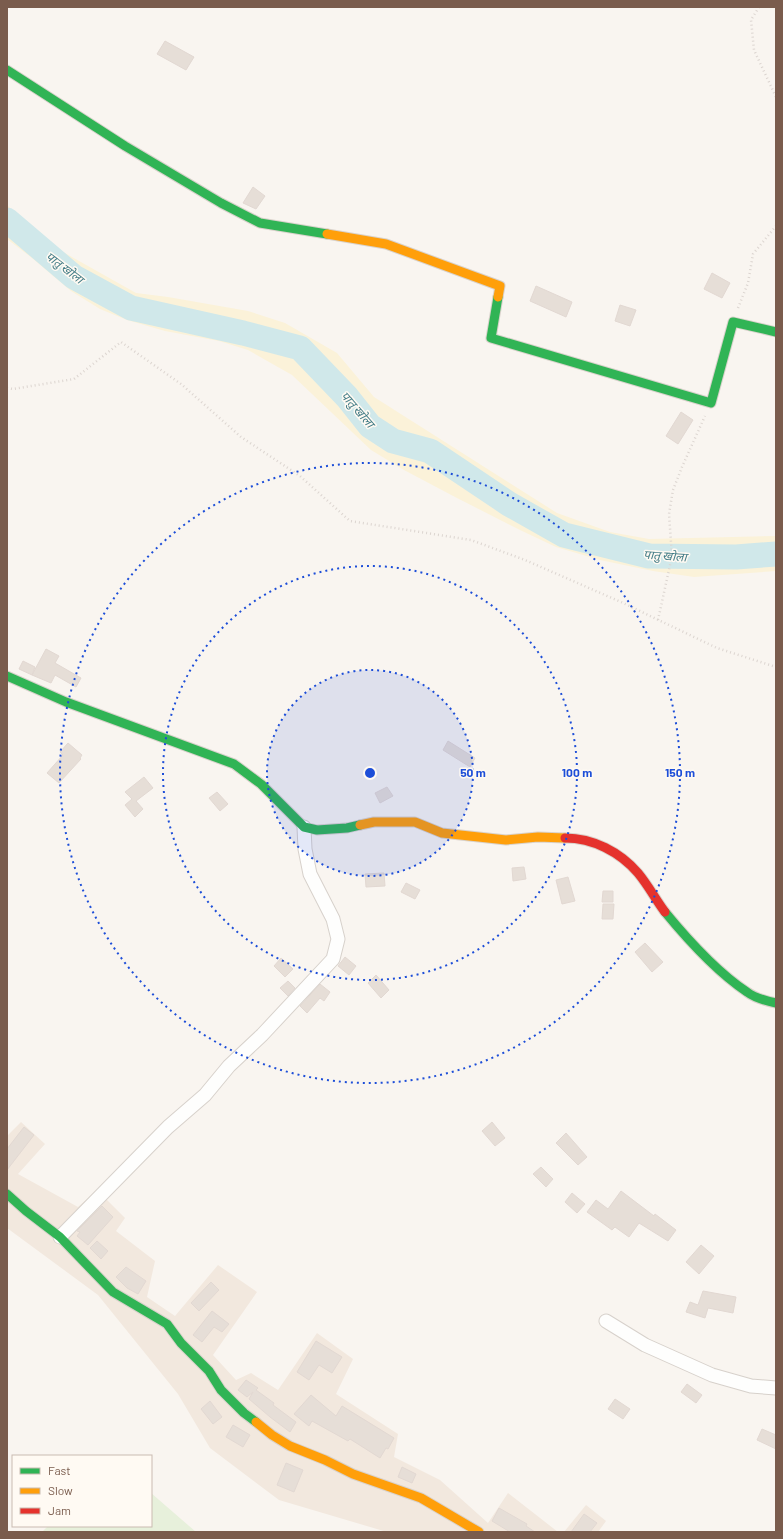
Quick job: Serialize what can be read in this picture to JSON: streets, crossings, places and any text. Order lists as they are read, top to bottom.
{
  "water": ["पातु खोला"],
  "legend": ["Fast", "Slow", "Jam"],
  "rings": ["50 m", "100 m", "150 m"]
}
